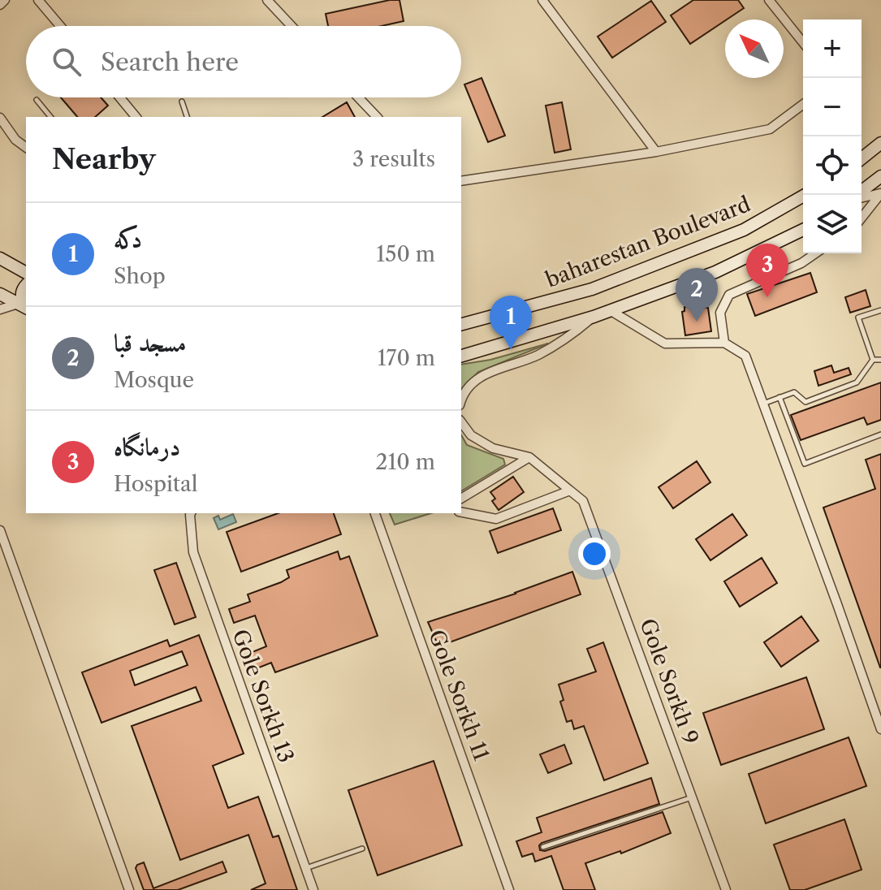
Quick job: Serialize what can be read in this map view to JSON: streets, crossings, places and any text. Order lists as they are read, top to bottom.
{
  "streets": {
    "street": [
      "baharestan Boulevard",
      "Gole Sorkh 9",
      "Gole Sorkh 11",
      "Gole Sorkh 13"
    ]
  },
  "north": "top left",
  "page": {
    "map_buttons": ["+", "−"],
    "search": "Search here",
    "heading": ["Nearby", "3 results"],
    "list": [
      {
        "mark": "1",
        "name": "دکه",
        "note": "Shop",
        "value": "150 m"
      },
      {
        "mark": "2",
        "name": "مسجد قبا",
        "note": "Mosque",
        "value": "170 m"
      },
      {
        "mark": "3",
        "name": "درمانگاه",
        "note": "Hospital",
        "value": "210 m"
      }
    ],
    "pins": ["3", "2", "1"]
  }
}
